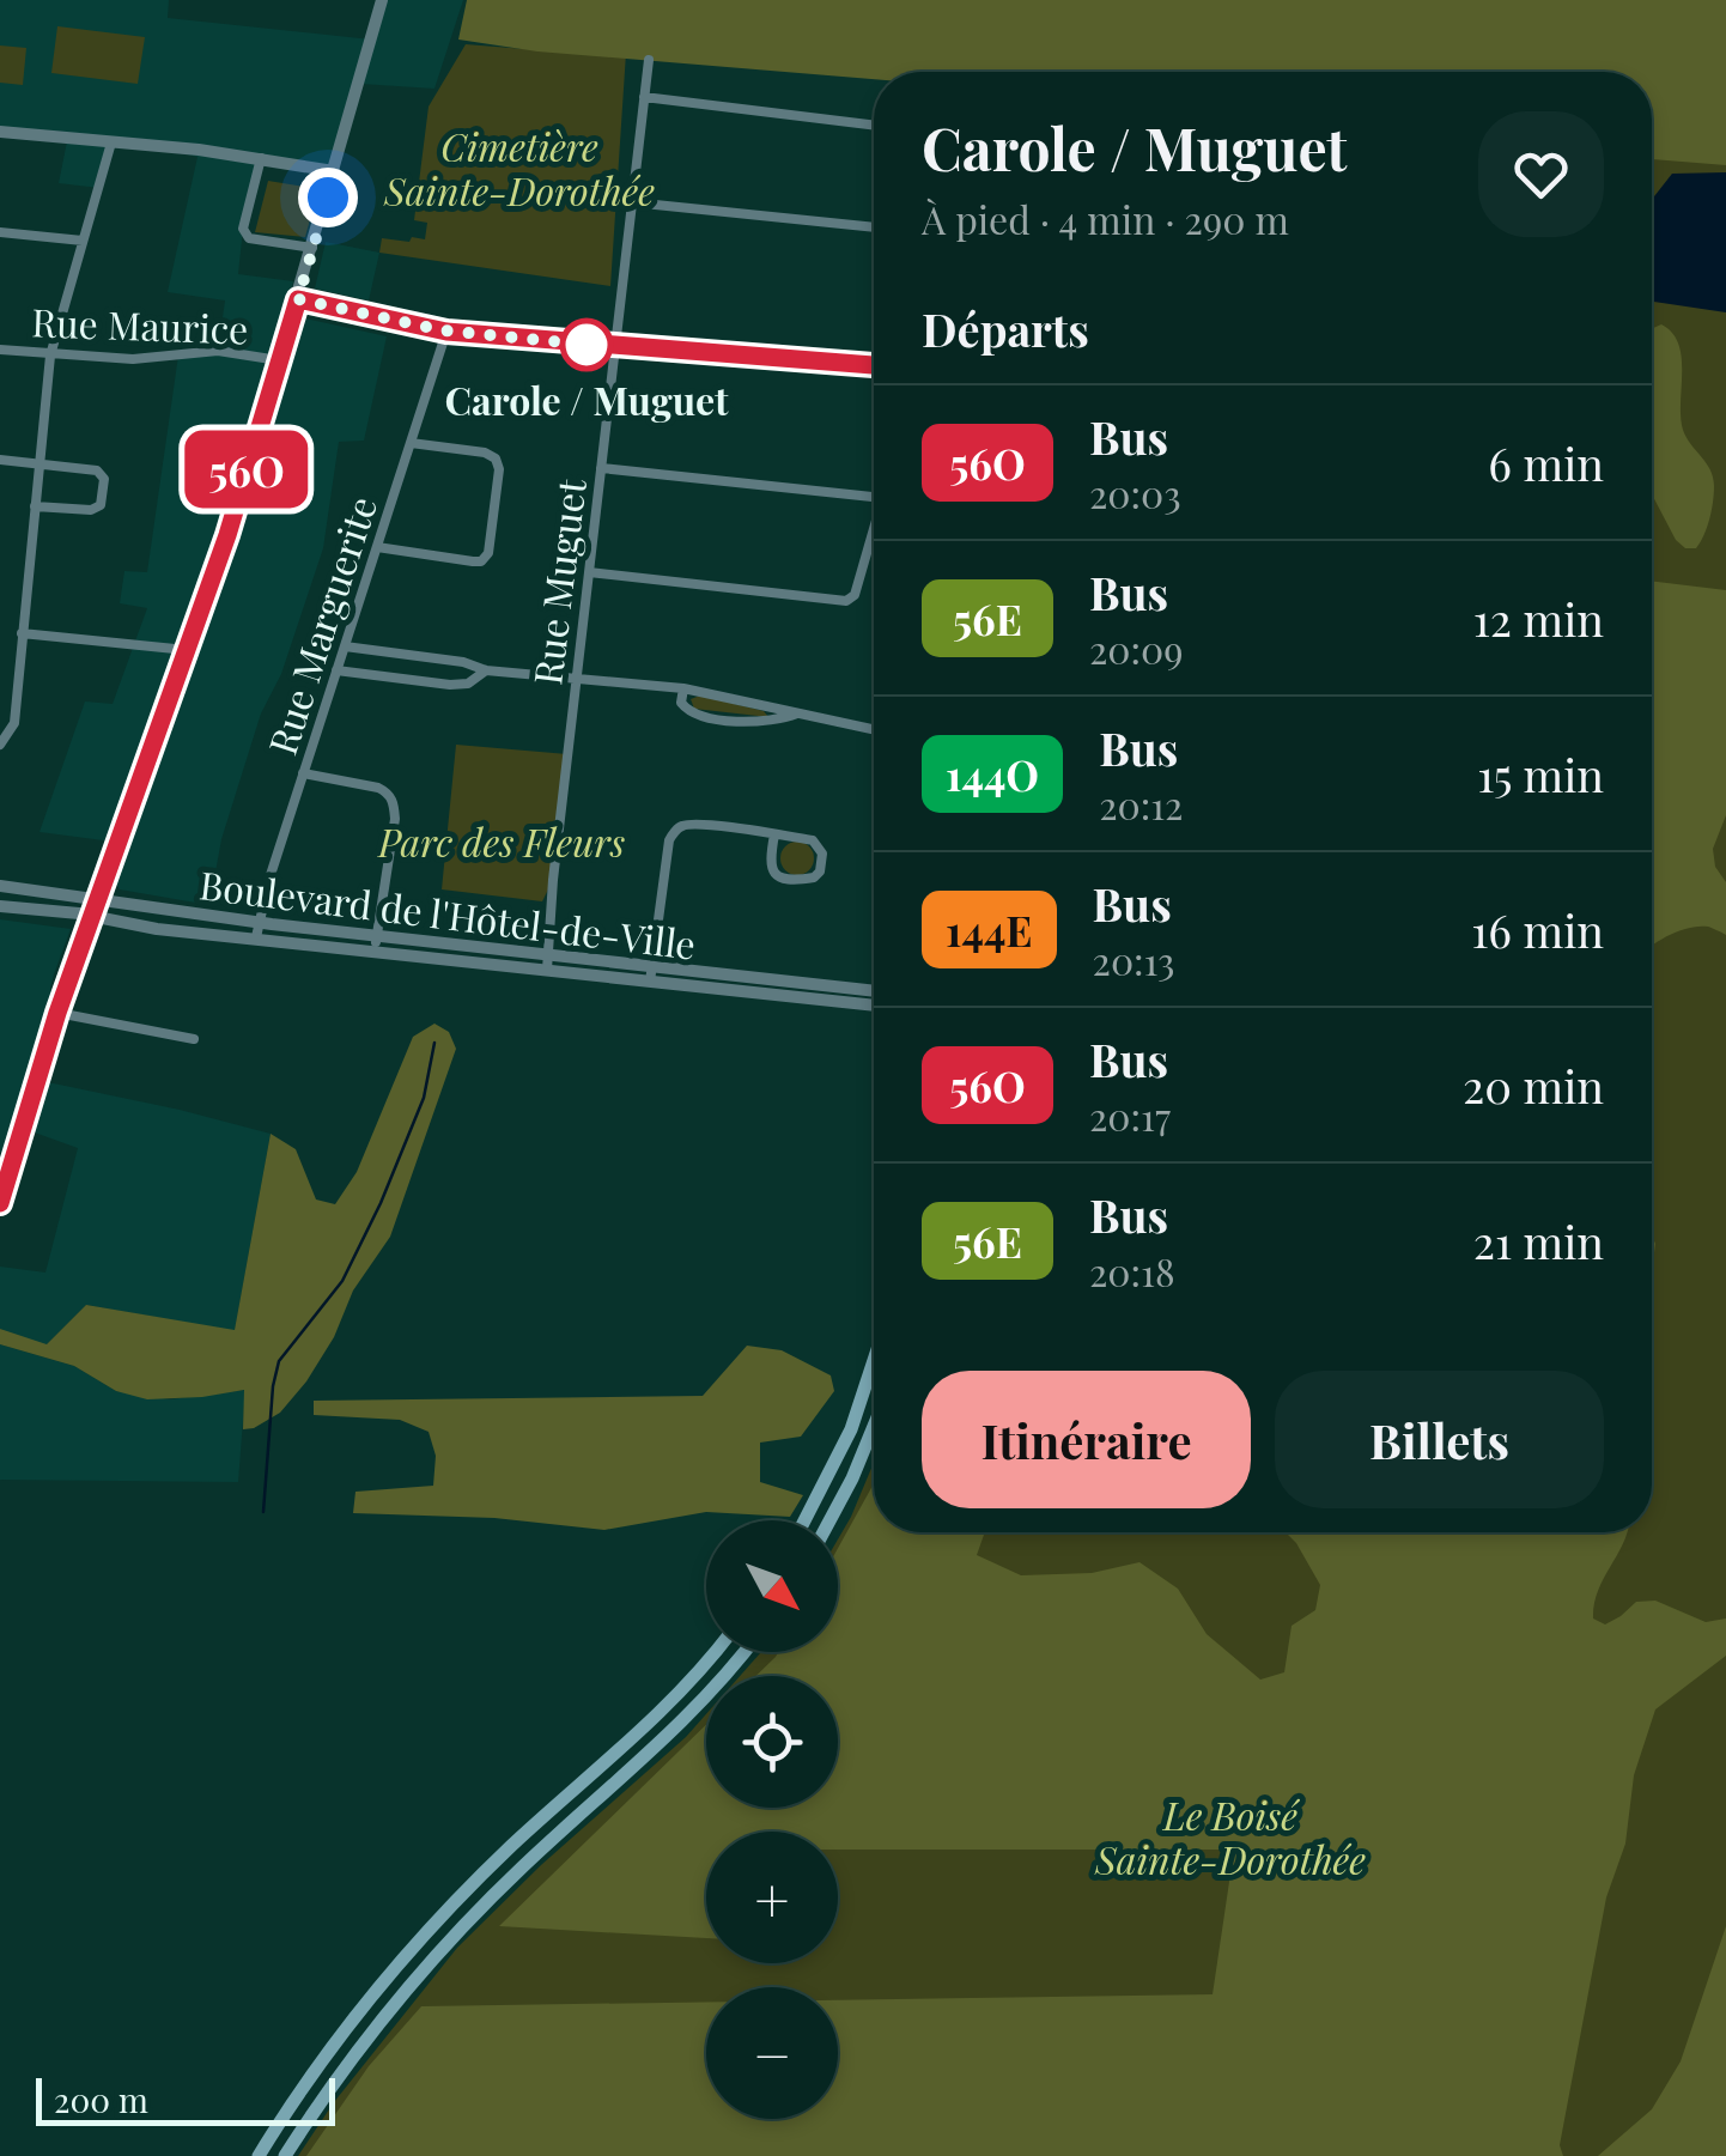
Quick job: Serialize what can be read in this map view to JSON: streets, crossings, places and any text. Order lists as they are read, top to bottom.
{
  "streets": {
    "street": [
      "Rue Maurice",
      "Rue Muguet",
      "Rue Marguerite",
      "Boulevard de l'Hôtel-de-Ville"
    ]
  },
  "crossings": [
    ["Rue Muguet", "Boulevard de l'Hôtel-de-Ville"],
    ["Rue Marguerite", "Boulevard de l'Hôtel-de-Ville"]
  ],
  "parks": ["Cimetière Sainte-Dorothée", "Parc des Fleurs", "Le Boisé Sainte-Dorothée"],
  "places": ["Carole / Muguet"],
  "lines": ["bus line 56O"],
  "scale_bar": "200 m",
  "north": "bottom right",
  "page": {
    "on_map": "56O",
    "heading": [
      ["Carole / Muguet", "À pied · 4 min · 290 m"],
      "Départs"
    ],
    "list": [
      {
        "mark": "56O",
        "name": "Bus",
        "note": "20:03",
        "value": "6 min"
      },
      {
        "mark": "56E",
        "name": "Bus",
        "note": "20:09",
        "value": "12 min"
      },
      {
        "mark": "144O",
        "name": "Bus",
        "note": "20:12",
        "value": "15 min"
      },
      {
        "mark": "144E",
        "name": "Bus",
        "note": "20:13",
        "value": "16 min"
      },
      {
        "mark": "56O",
        "name": "Bus",
        "note": "20:17",
        "value": "20 min"
      },
      {
        "mark": "56E",
        "name": "Bus",
        "note": "20:18",
        "value": "21 min"
      }
    ],
    "buttons": ["Itinéraire", "Billets"],
    "map_buttons": ["+", "−"],
    "scale": "200 m"
  }
}
